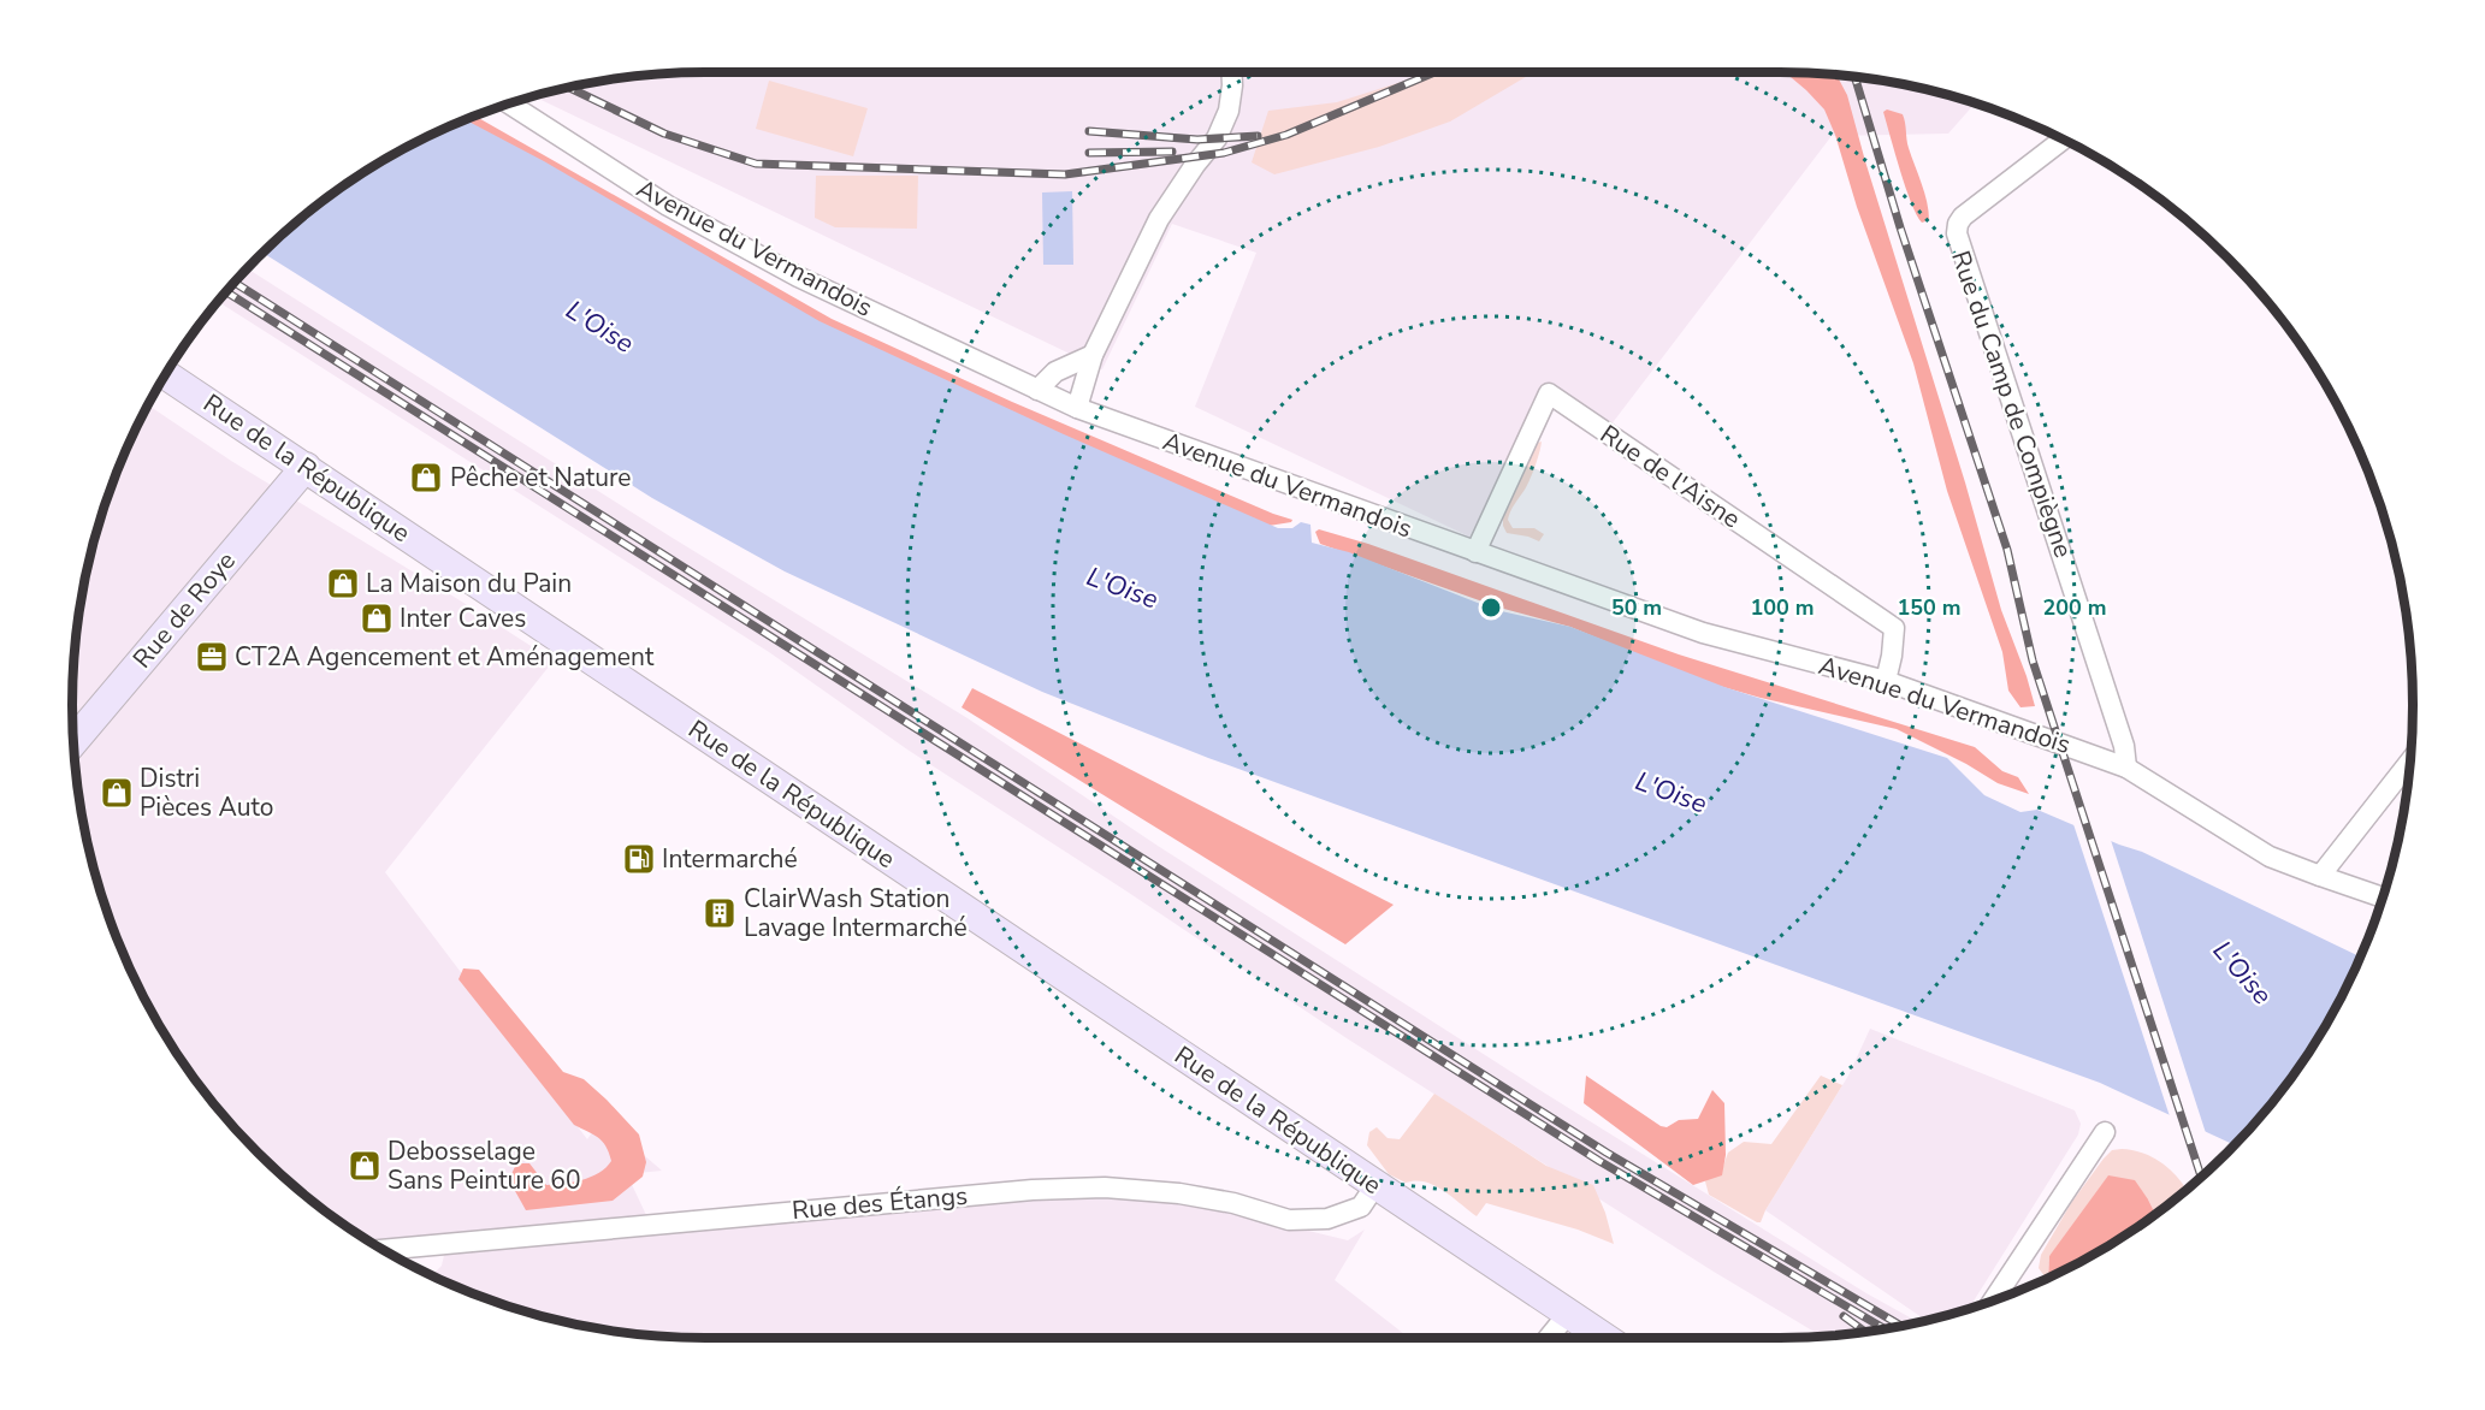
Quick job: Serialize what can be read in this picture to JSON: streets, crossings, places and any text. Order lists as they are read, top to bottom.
{
  "streets": {
    "main road": ["Rue de la République", "Rue de Roye"],
    "street": [
      "Avenue du Vermandois",
      "Rue du Camp de Compiègne",
      "Rue de l'Aisne",
      "Rue des Étangs"
    ]
  },
  "crossings": [
    ["Avenue du Vermandois", "Rue du Camp de Compiègne"],
    ["Avenue du Vermandois", "Rue de l'Aisne"],
    ["Rue de la République", "Rue de Roye"],
    ["Rue de la République", "Rue des Étangs"]
  ],
  "water": ["L'Oise"],
  "places": {
    "shop": [
      "Pêche et Nature",
      "La Maison du Pain",
      "Inter Caves",
      "Distri Pièces Auto",
      "Debosselage Sans Peinture 60"
    ],
    "office": ["CT2A Agencement et Aménagement"],
    "fuel station": ["Intermarché"],
    "building": ["ClairWash Station Lavage Intermarché"]
  },
  "rings": [
    "50 m",
    "100 m",
    "150 m",
    "200 m"
  ]
}
